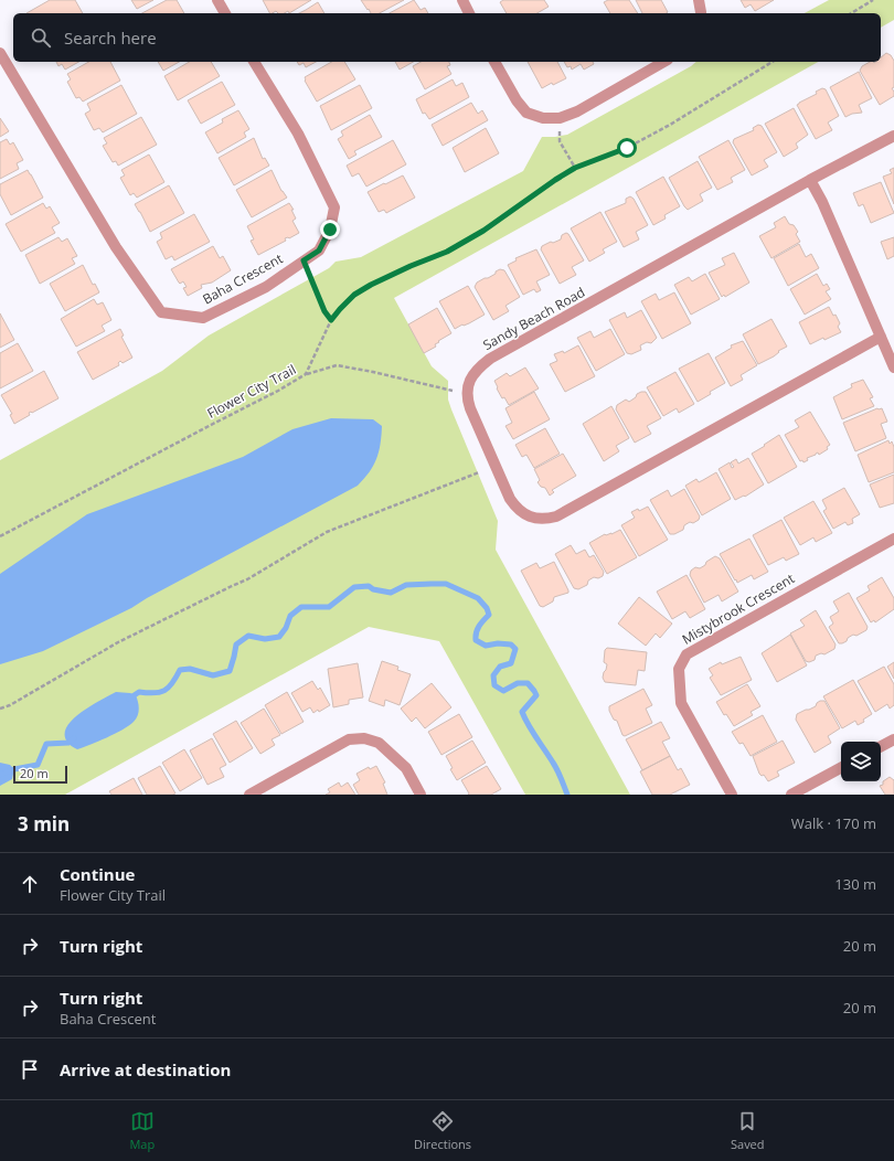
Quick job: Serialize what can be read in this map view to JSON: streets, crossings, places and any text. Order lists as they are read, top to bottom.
{
  "streets": {
    "street": ["Baha Crescent", "Sandy Beach Road", "Mistybrook Crescent"],
    "path": ["Flower City Trail"]
  },
  "scale_bar": "20 m",
  "page": {
    "search": "Search here",
    "scale": "20 m",
    "heading": ["3 min", "Walk · 170 m"],
    "list": [
      ["Continue", "Flower City Trail", "130 m"],
      ["Turn right", "20 m"],
      ["Turn right", "Baha Crescent", "20 m"],
      "Arrive at destination"
    ],
    "nav": ["Map", "Directions", "Saved"]
  }
}
